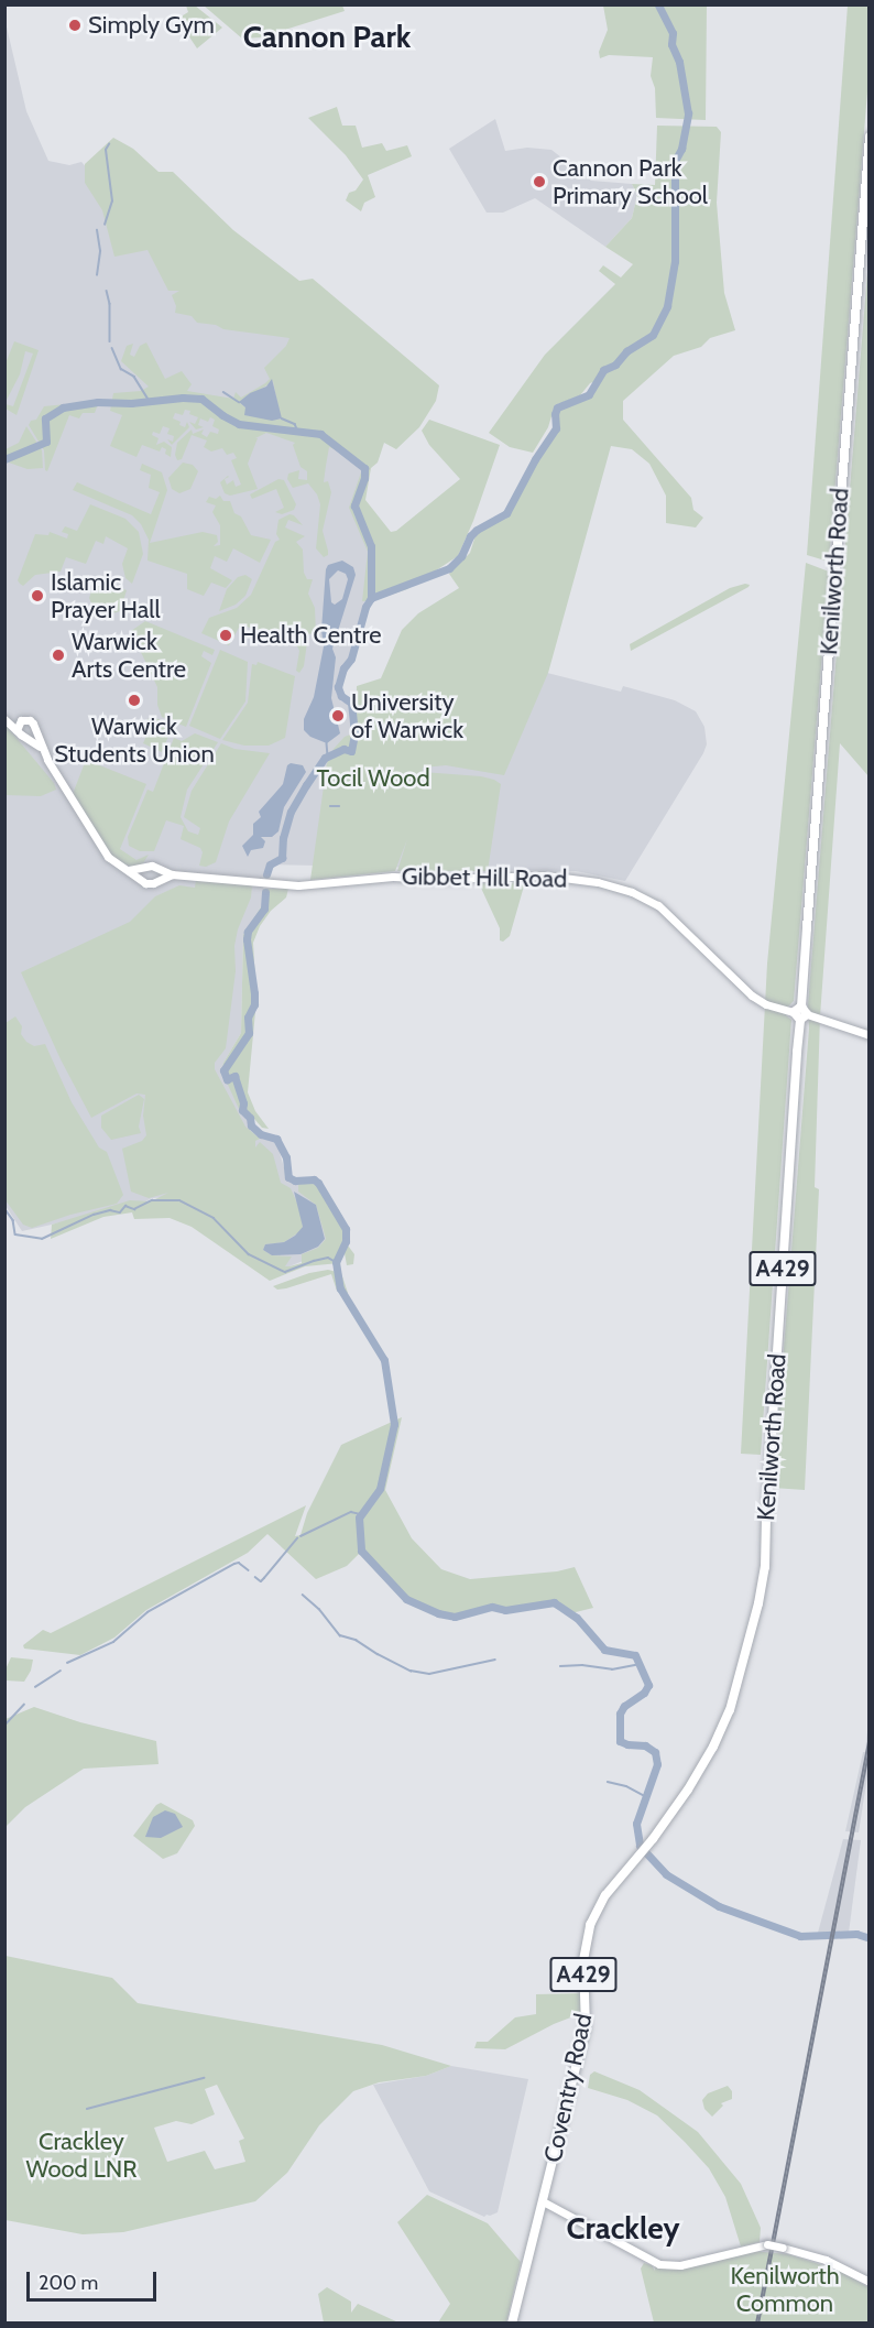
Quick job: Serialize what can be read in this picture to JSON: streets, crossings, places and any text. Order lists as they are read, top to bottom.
{
  "streets": {
    "main road": ["Kenilworth Road", "A429", "Coventry Road"],
    "street": ["Gibbet Hill Road"]
  },
  "crossings": [
    ["Kenilworth Road", "Gibbet Hill Road"],
    ["Kenilworth Road", "Coventry Road"]
  ],
  "districts": ["Cannon Park", "Crackley"],
  "parks": ["Tocil Wood", "Crackley Wood LNR", "Kenilworth Common"],
  "places": [
    "Simply Gym",
    "Cannon Park Primary School",
    "Islamic Prayer Hall",
    "Health Centre",
    "Warwick Arts Centre",
    "Warwick Students Union",
    "University of Warwick"
  ],
  "scale_bar": "200 m"
}
